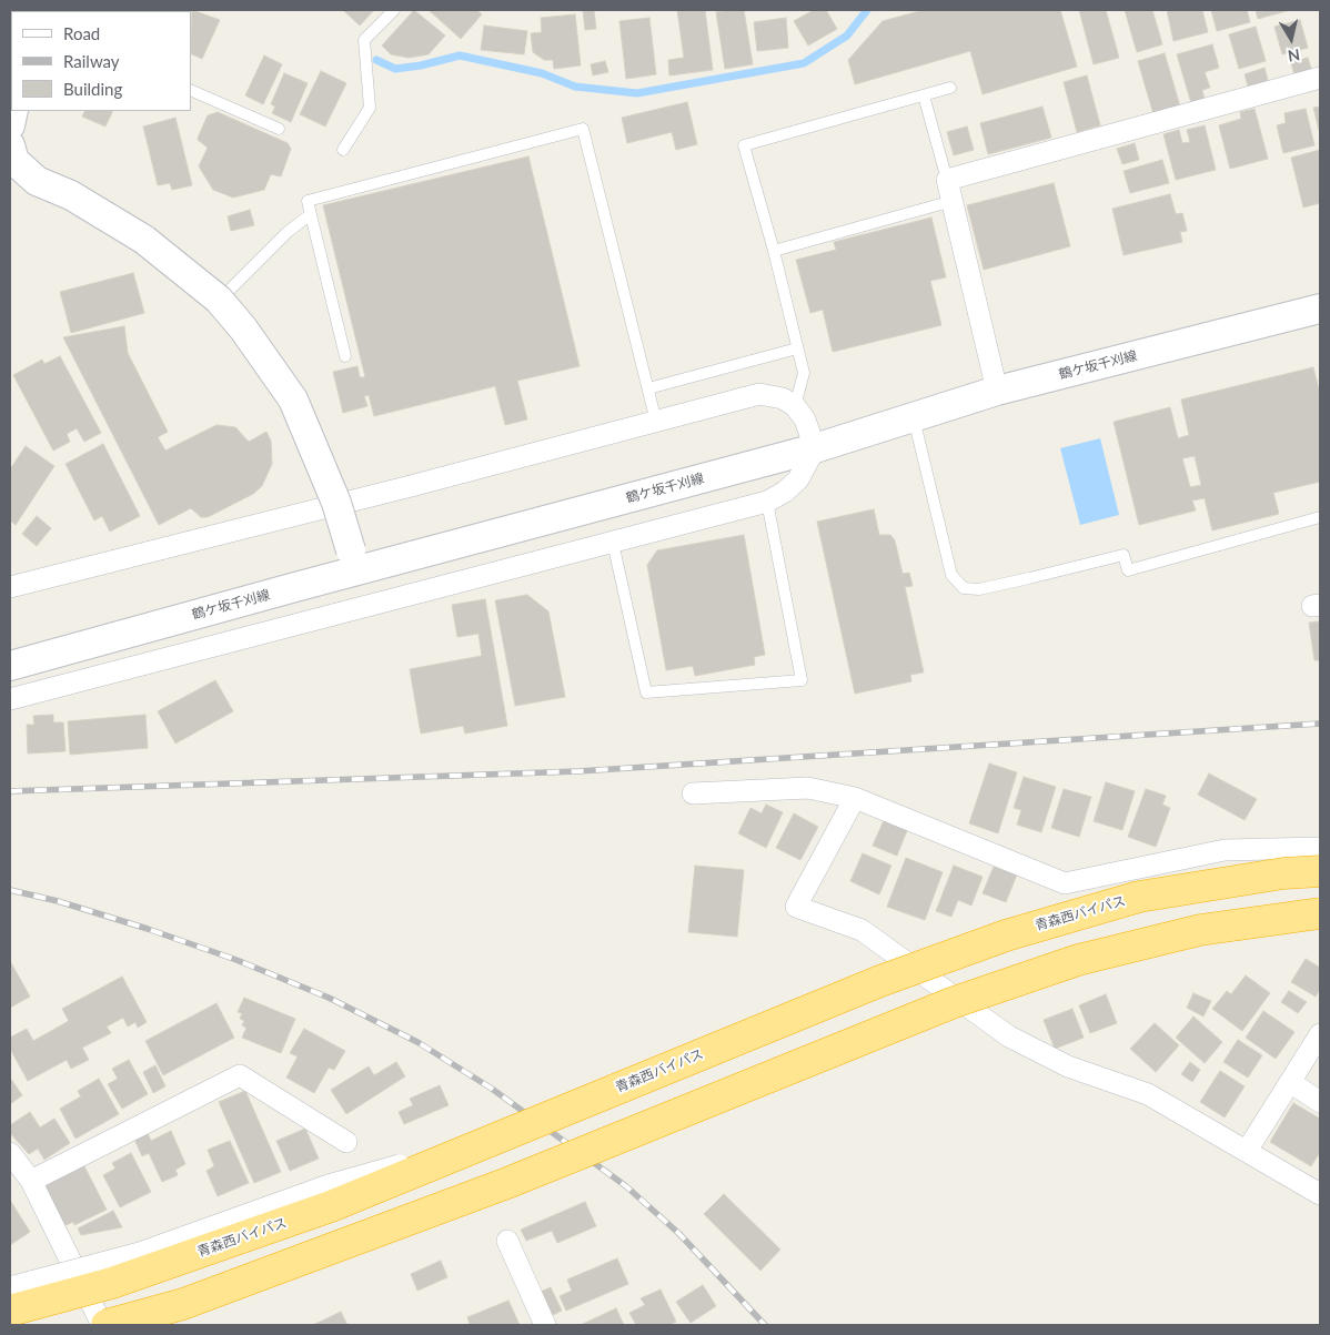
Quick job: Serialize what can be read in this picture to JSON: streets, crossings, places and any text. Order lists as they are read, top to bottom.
{
  "streets": {
    "highway": ["青森西バイパス"],
    "main road": ["鶴ケ坂千刈線"]
  },
  "legend": ["Road", "Railway", "Building"],
  "north": "bottom"
}
